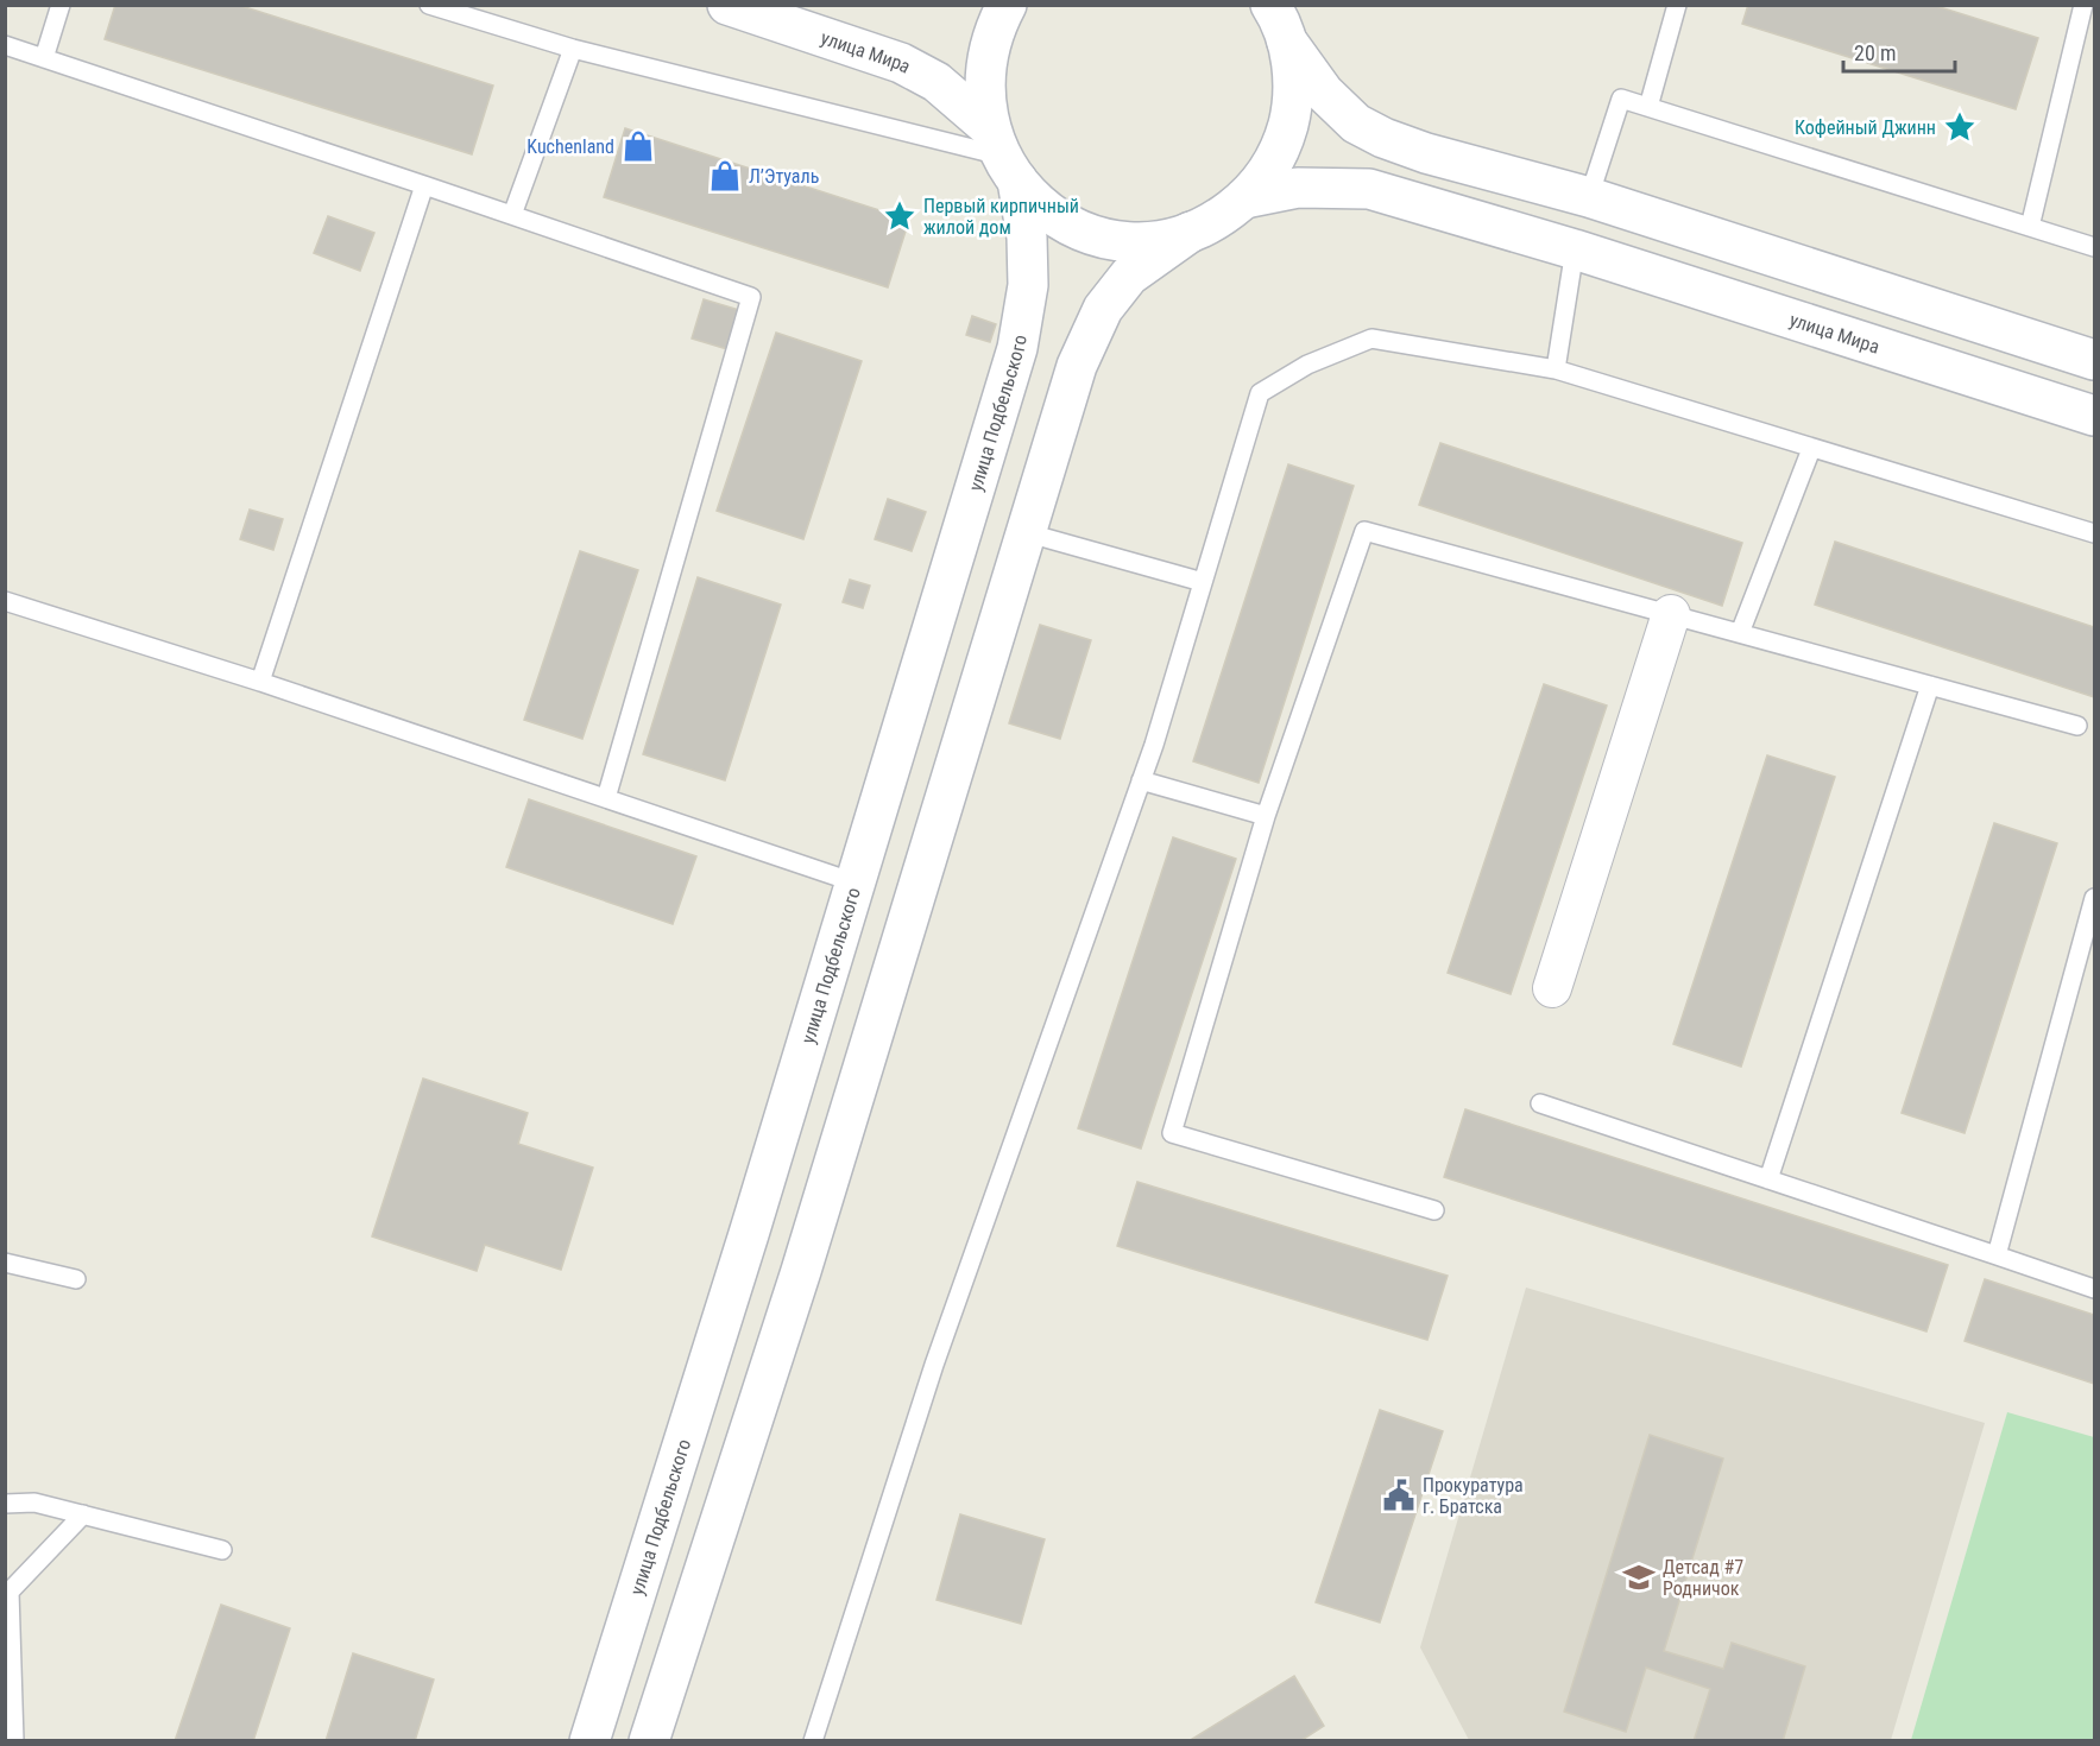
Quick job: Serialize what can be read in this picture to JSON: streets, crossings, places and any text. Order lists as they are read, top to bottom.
{
  "streets": {
    "main road": ["улица Мира", "улица Подбельского"]
  },
  "crossings": [
    ["улица Мира", "улица Подбельского"]
  ],
  "places": {
    "place": ["Кофейный Джинн", "Первый кирпичный жилой дом"],
    "shop": ["Kuchenland", "Л’Этуаль"],
    "public building": ["Прокуратура г. Братска"],
    "school or university": ["Детсад #7 Родничок"]
  },
  "scale_bar": "20 m"
}
